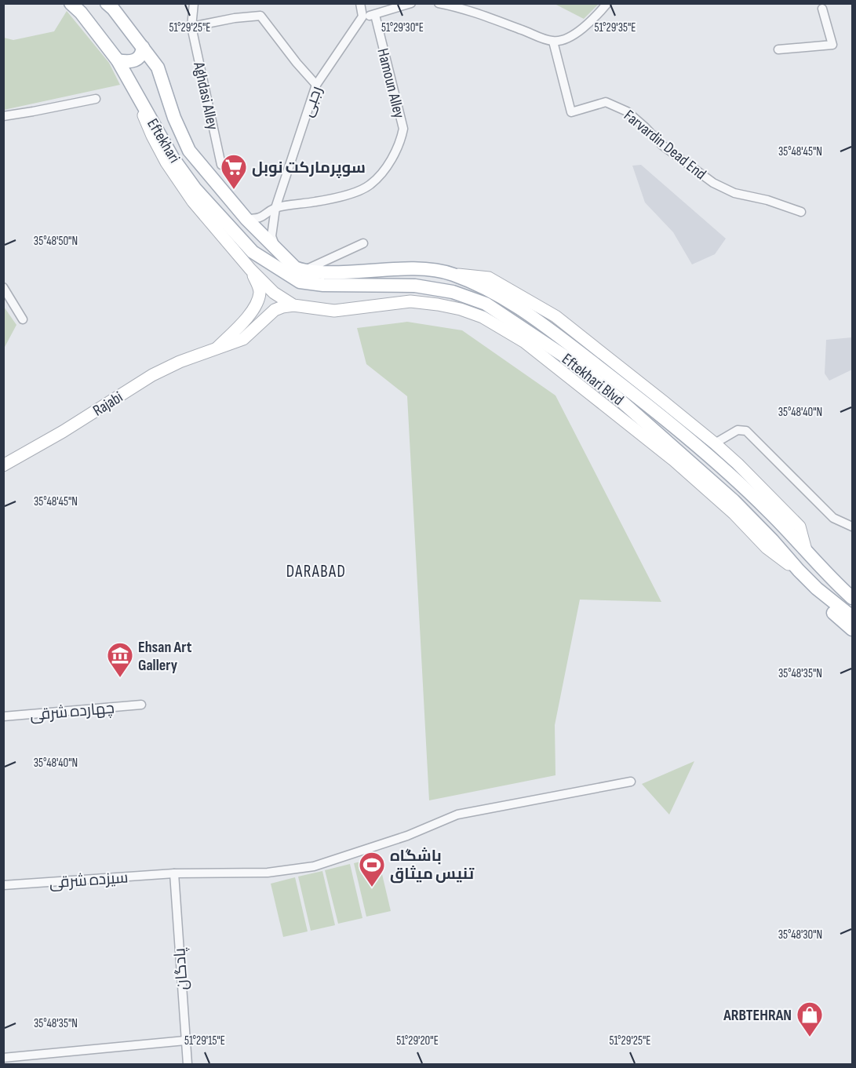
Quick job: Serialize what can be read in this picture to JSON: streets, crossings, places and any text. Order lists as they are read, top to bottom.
{
  "streets": {
    "main road": ["Eftekhari", "Eftekhari Blvd", "Rajabi"],
    "street": [
      "Hamoun Alley",
      "Aghdasi Alley",
      "رجبی",
      "Farvardin Dead End",
      "چهارده شرقی",
      "سیزده شرقی",
      "پادگان"
    ]
  },
  "crossings": [
    ["Hamoun Alley", "رجبی"],
    ["رجبی", "Eftekhari"],
    ["سیزده شرقی", "پادگان"]
  ],
  "districts": ["DARABAD"],
  "places": {
    "supermarket": ["سوپرمارکت نوبل"],
    "museum": ["Ehsan Art Gallery"],
    "sports": ["باشگاه تنيس ميثاق"],
    "shop": ["ARBTEHRAN"]
  },
  "coordinates": [
    "51°29'25\"E",
    "51°29'30\"E",
    "51°29'35\"E",
    "35°48'45\"N",
    "35°48'50\"N",
    "35°48'40\"N",
    "35°48'35\"N",
    "35°48'30\"N",
    "51°29'15\"E",
    "51°29'20\"E"
  ]
}
